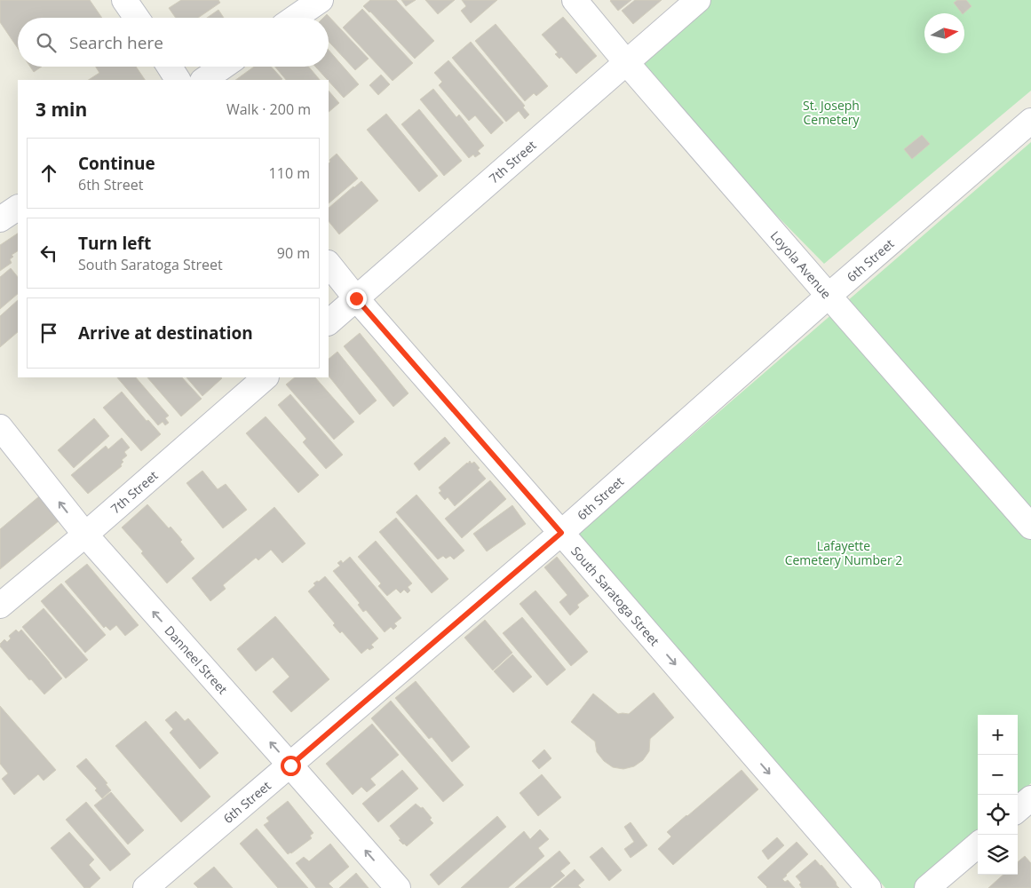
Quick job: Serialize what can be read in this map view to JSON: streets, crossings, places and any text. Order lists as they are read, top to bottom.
{
  "streets": {
    "street": [
      "7th Street",
      "6th Street",
      "Loyola Avenue",
      "South Saratoga Street",
      "Danneel Street"
    ]
  },
  "crossings": [
    ["7th Street", "Loyola Avenue"],
    ["7th Street", "South Saratoga Street"],
    ["7th Street", "Danneel Street"],
    ["6th Street", "Loyola Avenue"],
    ["6th Street", "South Saratoga Street"],
    ["6th Street", "Danneel Street"]
  ],
  "one_way": ["South Saratoga Street", "Danneel Street"],
  "parks": ["St. Joseph Cemetery", "Lafayette Cemetery Number 2"],
  "north": "right",
  "page": {
    "search": "Search here",
    "heading": ["3 min", "Walk · 200 m"],
    "list": [
      ["Continue", "6th Street", "110 m"],
      ["Turn left", "South Saratoga Street", "90 m"],
      "Arrive at destination"
    ],
    "map_buttons": ["+", "−"]
  }
}
